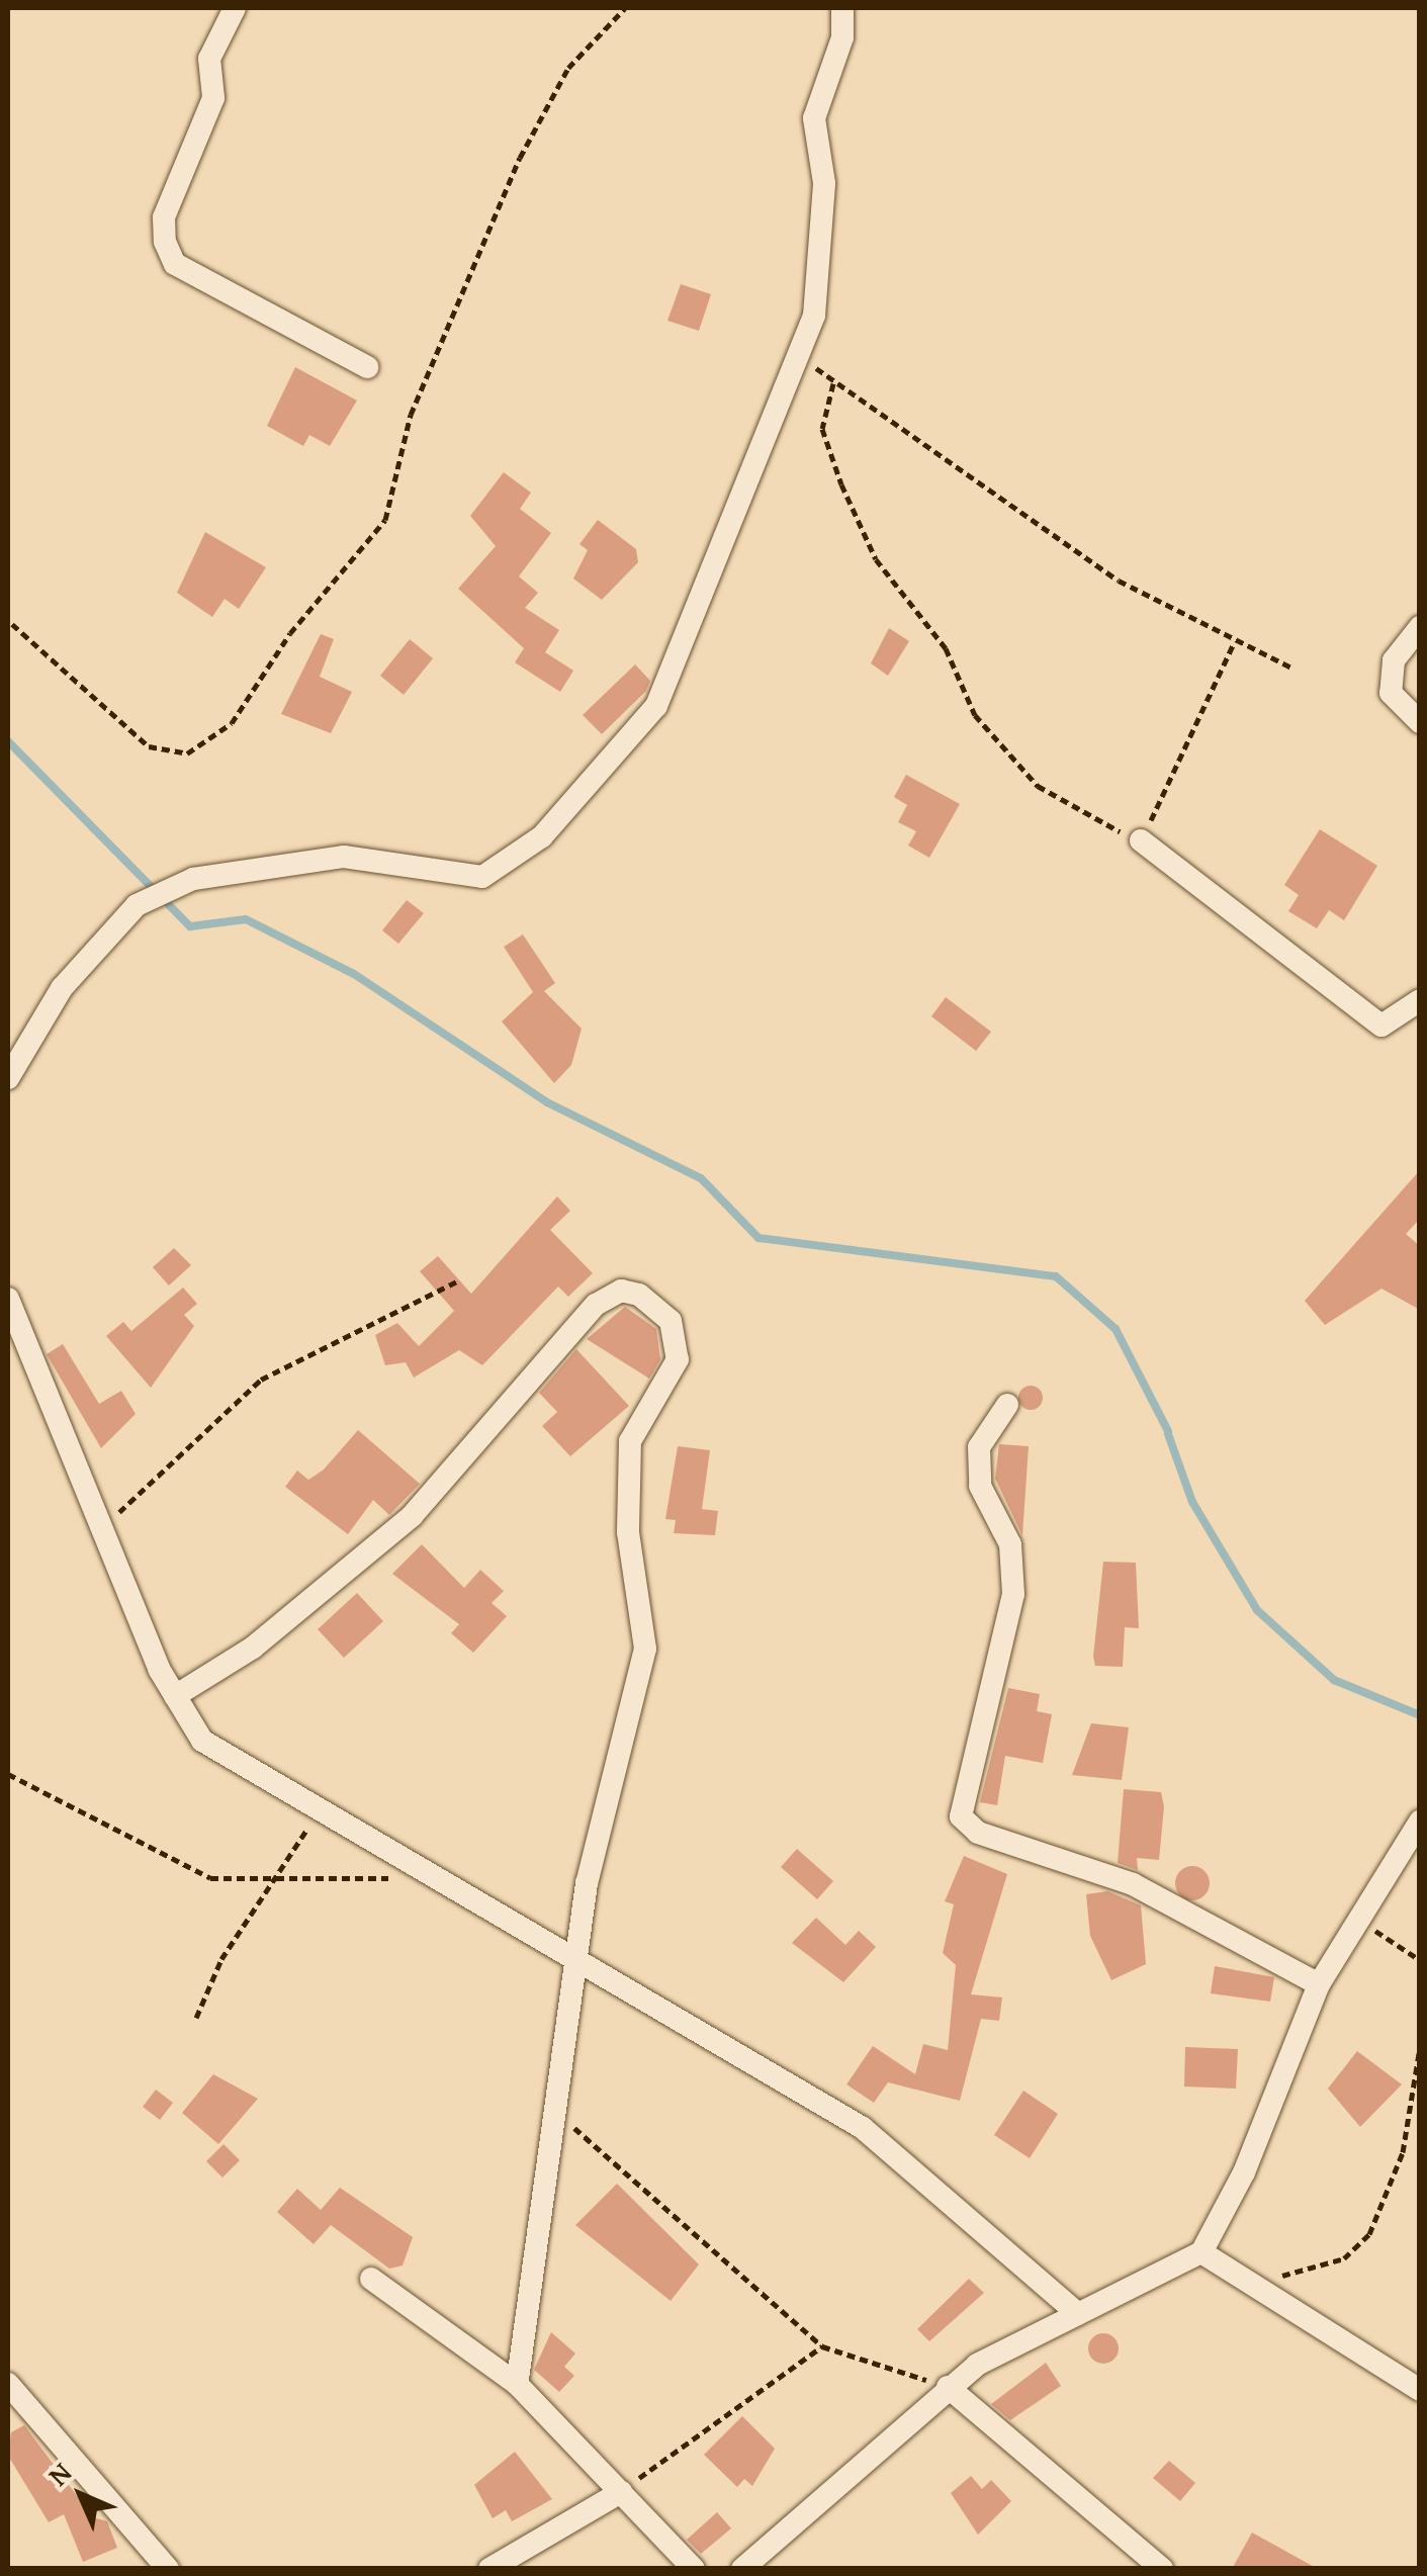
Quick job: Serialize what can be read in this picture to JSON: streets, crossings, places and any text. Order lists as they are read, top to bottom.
{
  "north": "top left"
}
